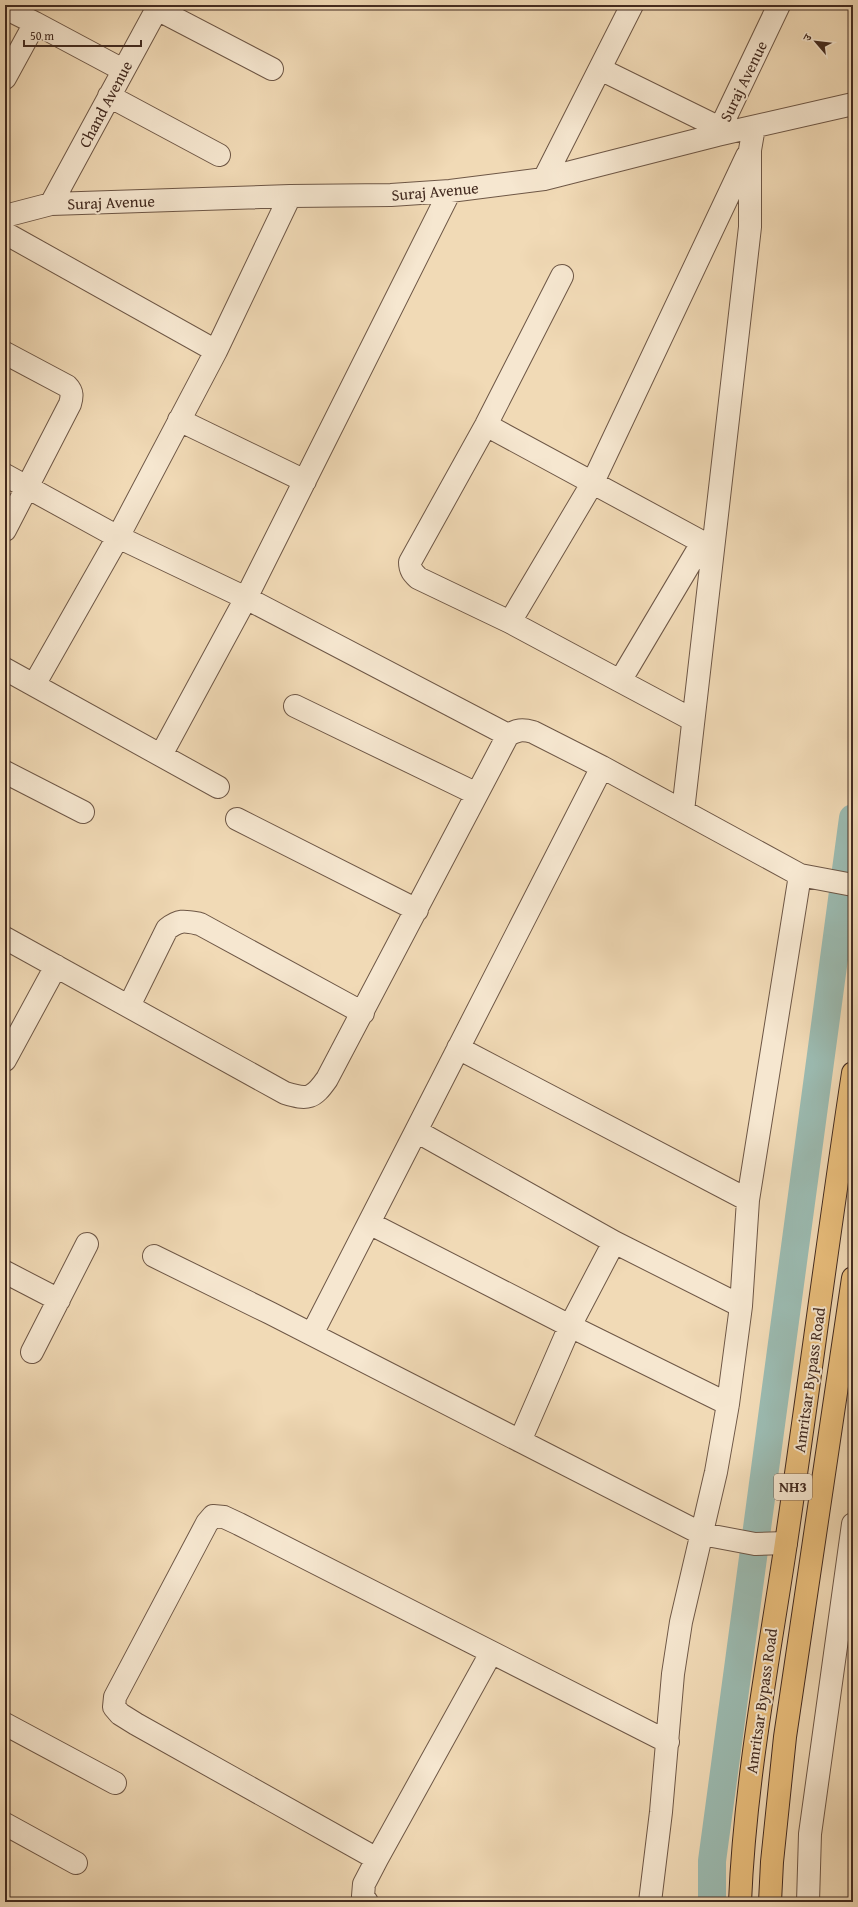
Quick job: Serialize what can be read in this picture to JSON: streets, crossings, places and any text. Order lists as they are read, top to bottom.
{
  "streets": {
    "highway": ["Amritsar Bypass Road", "NH3"],
    "street": ["Suraj Avenue", "Chand Avenue"]
  },
  "crossings": [
    ["Suraj Avenue", "Chand Avenue"]
  ],
  "scale_bar": "50 m",
  "north": "top left"
}
